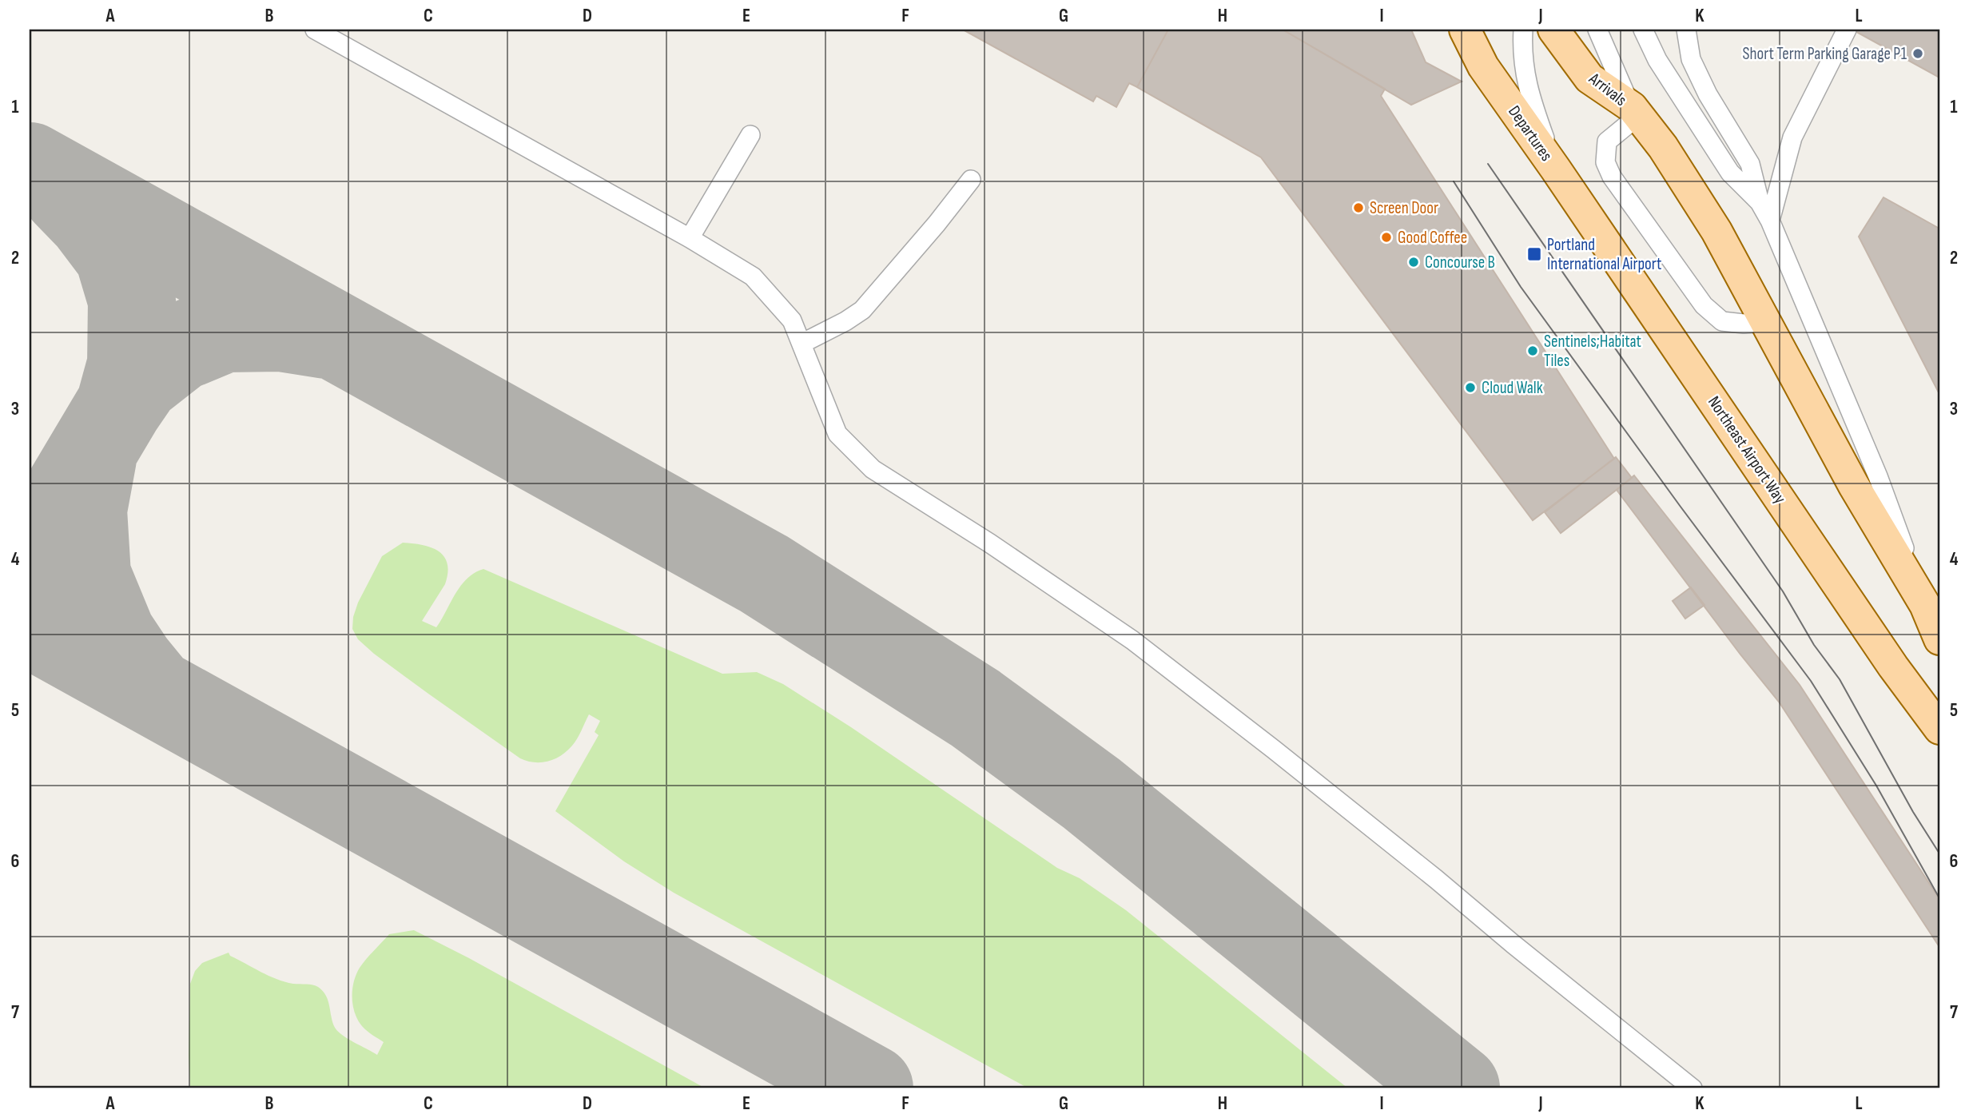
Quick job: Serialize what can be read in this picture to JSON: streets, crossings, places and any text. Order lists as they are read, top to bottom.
{
  "streets": {
    "main road": ["Arrivals", "Departures", "Northeast Airport Way"]
  },
  "crossings": [
    ["Departures", "Northeast Airport Way"]
  ],
  "places": {
    "other": [
      "Short Term Parking Garage P1",
      "Screen Door",
      "Good Coffee",
      "Concourse B",
      "Sentinels;Habitat Tiles",
      "Cloud Walk"
    ],
    "transit": ["Portland International Airport"]
  },
  "grid": {
    "columns": [
      "A",
      "B",
      "C",
      "D",
      "E",
      "F",
      "G",
      "H",
      "I",
      "J",
      "K",
      "L"
    ],
    "rows": [
      "1",
      "2",
      "3",
      "4",
      "5",
      "6",
      "7"
    ]
  }
}
